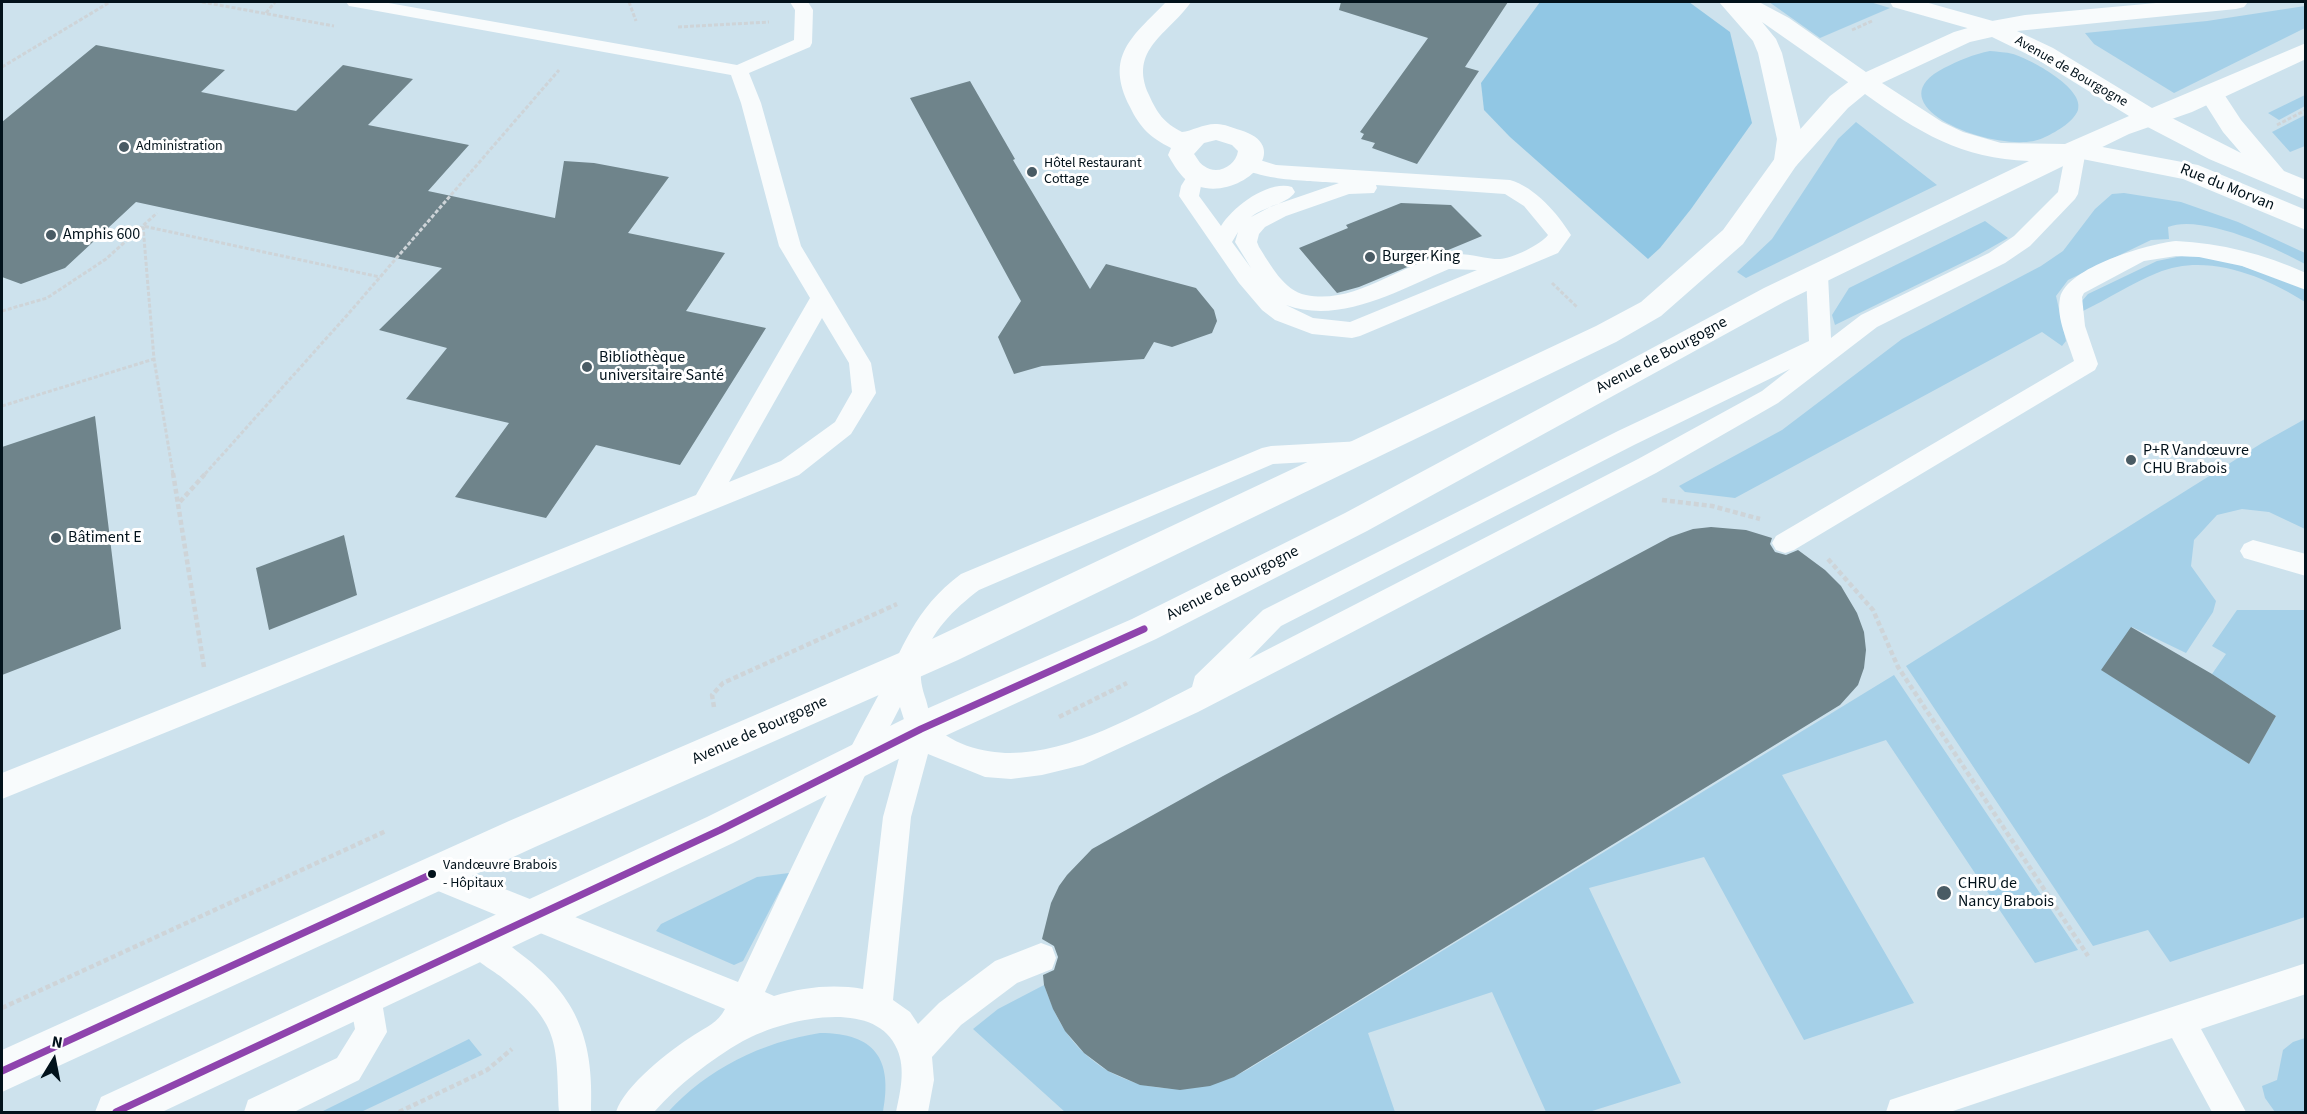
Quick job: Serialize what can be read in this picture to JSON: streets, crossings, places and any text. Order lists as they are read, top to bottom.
{
  "streets": {
    "main road": ["Avenue de Bourgogne", "Rue du Morvan"]
  },
  "crossings": [
    ["Avenue de Bourgogne", "Rue du Morvan"]
  ],
  "places": [
    "Administration",
    "Hôtel Restaurant Cottage",
    "Amphis 600",
    "Burger King",
    "Bibliothèque universitaire Santé",
    "P+R Vandœuvre CHU Brabois",
    "Bâtiment E",
    "Vandœuvre Brabois - Hôpitaux",
    "CHRU de Nancy Brabois"
  ],
  "north": "top"
}
